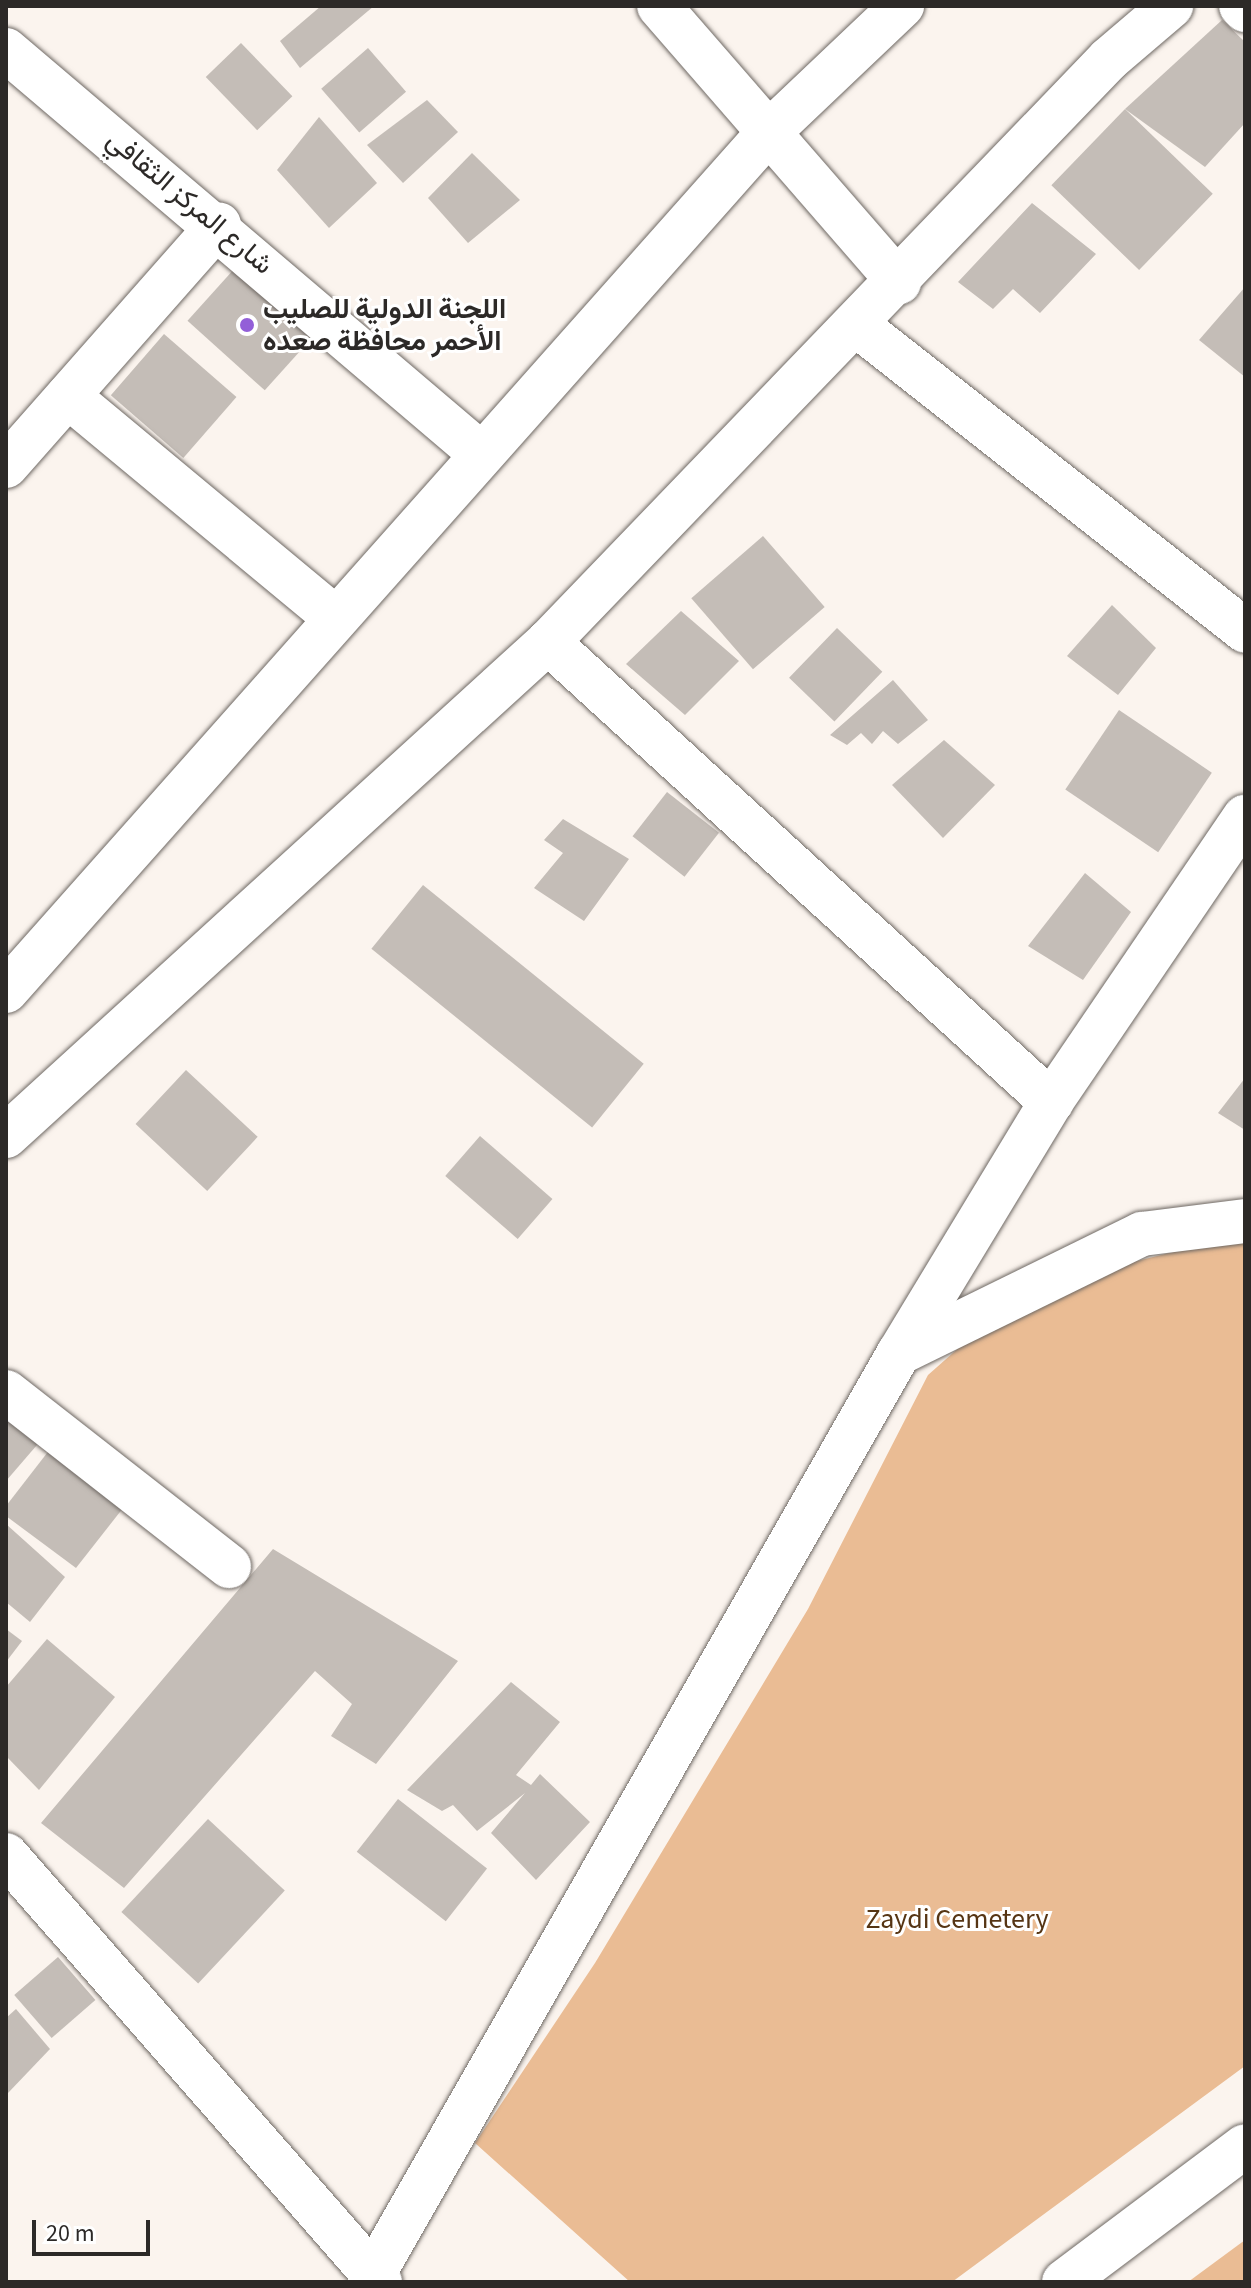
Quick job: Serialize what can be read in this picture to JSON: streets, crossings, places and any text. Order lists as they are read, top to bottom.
{
  "streets": {
    "street": ["شارع المركز الثقافي"]
  },
  "parks": ["Zaydi Cemetery"],
  "places": ["اللجنة الدولية للصليب الأحمر محافظة صعده"],
  "scale_bar": "20 m"
}
